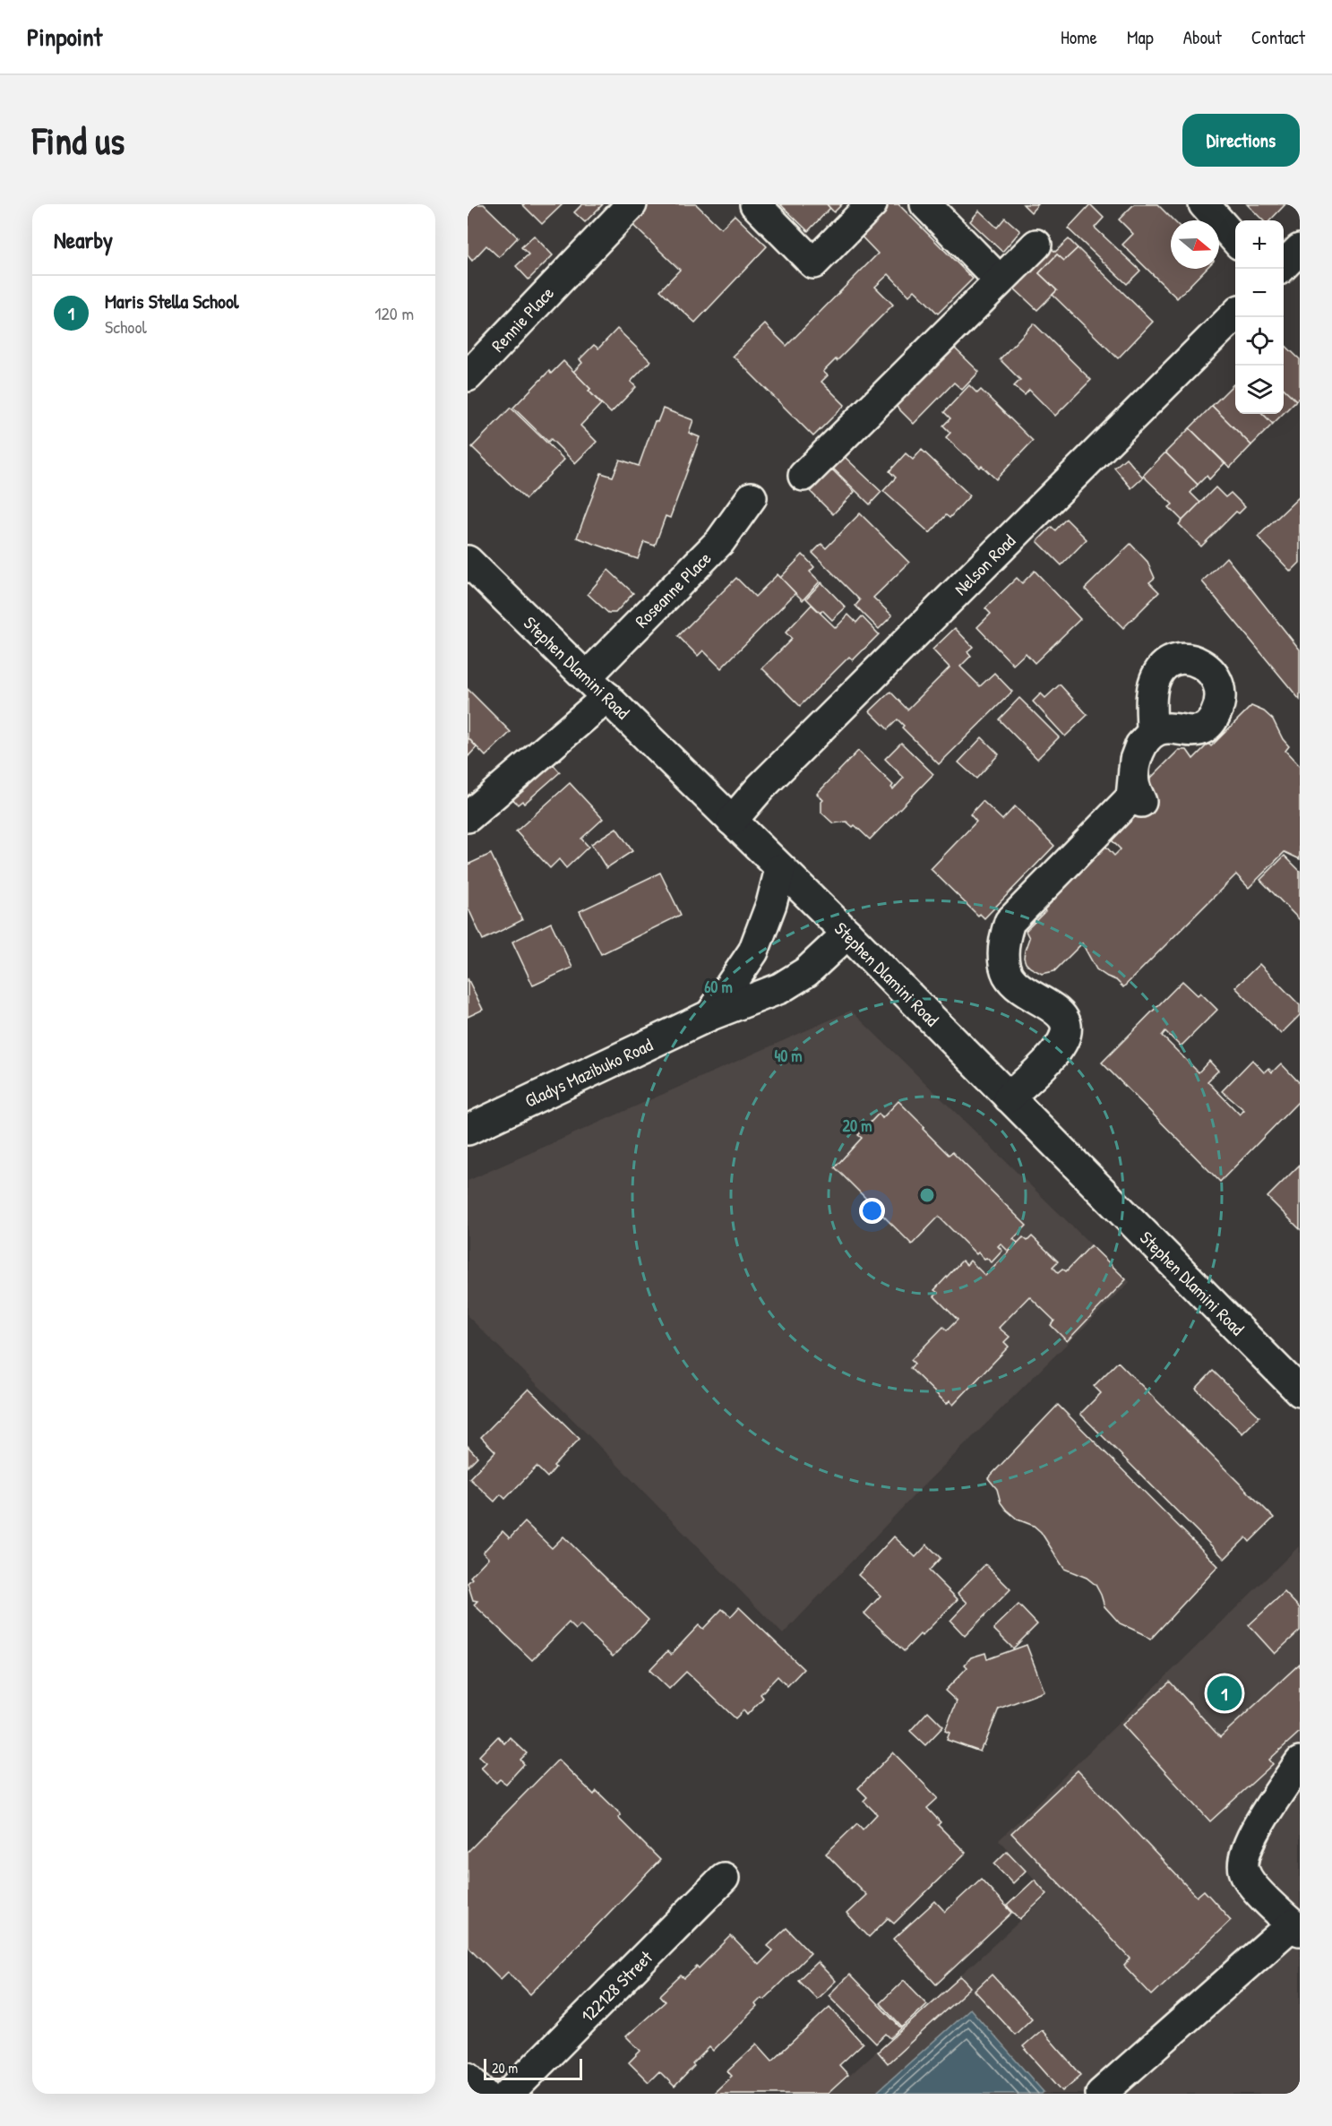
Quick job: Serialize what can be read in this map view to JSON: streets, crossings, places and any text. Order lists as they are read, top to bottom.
{
  "streets": {
    "street": [
      "Rennie Place",
      "Nelson Road",
      "Roseanne Place",
      "Stephen Dlamini Road",
      "Gladys Mazibuko Road",
      "122128 Street"
    ]
  },
  "crossings": [
    ["Nelson Road", "Stephen Dlamini Road"],
    ["Roseanne Place", "Stephen Dlamini Road"],
    ["Stephen Dlamini Road", "Gladys Mazibuko Road"]
  ],
  "scale_bar": "20 m",
  "north": "right",
  "page": {
    "header": "Pinpoint",
    "nav": [
      "Home",
      "Map",
      "About",
      "Contact"
    ],
    "buttons": "Directions",
    "title": "Find us",
    "heading": "Nearby",
    "map_buttons": ["+", "−"],
    "list": [
      {
        "mark": "1",
        "name": "Maris Stella School",
        "note": "School",
        "value": "120 m"
      }
    ],
    "pins": "1",
    "scale": "20 m"
  },
  "rings": ["60 m", "40 m", "20 m"]
}
